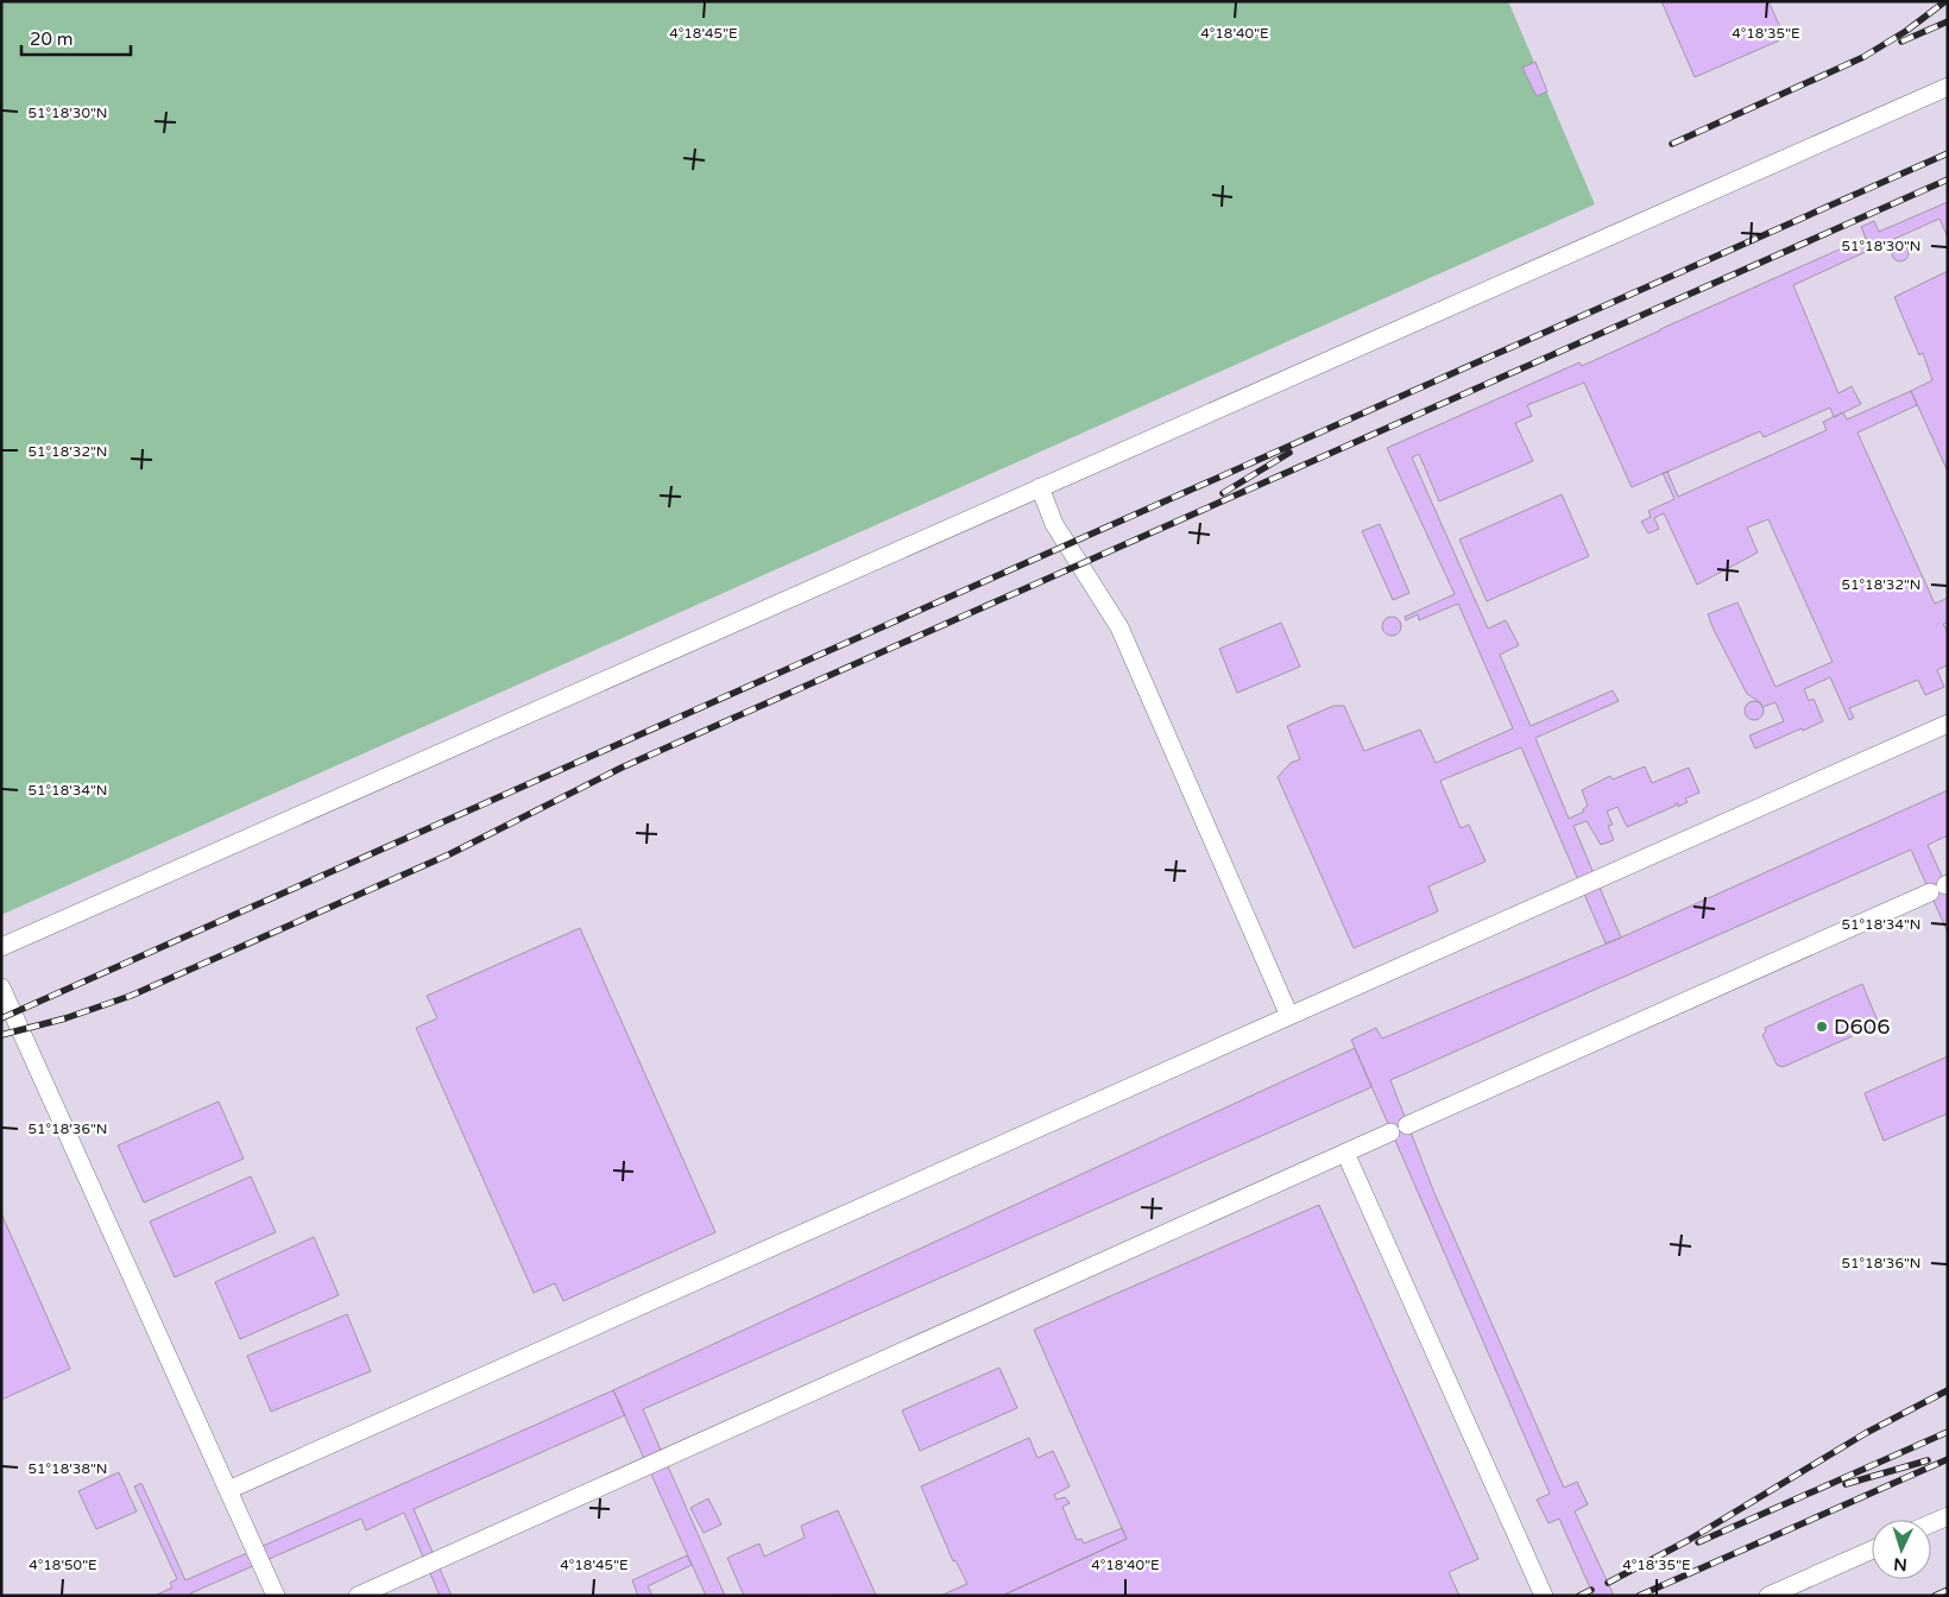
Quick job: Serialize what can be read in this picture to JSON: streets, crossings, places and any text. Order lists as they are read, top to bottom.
{
  "places": ["D606"],
  "scale_bar": "20 m",
  "north": "bottom",
  "coordinates": [
    "4°18'45\"E",
    "4°18'40\"E",
    "4°18'35\"E",
    "51°18'30\"N",
    "51°18'32\"N",
    "51°18'34\"N",
    "51°18'36\"N",
    "51°18'38\"N",
    "4°18'50\"E"
  ]
}
